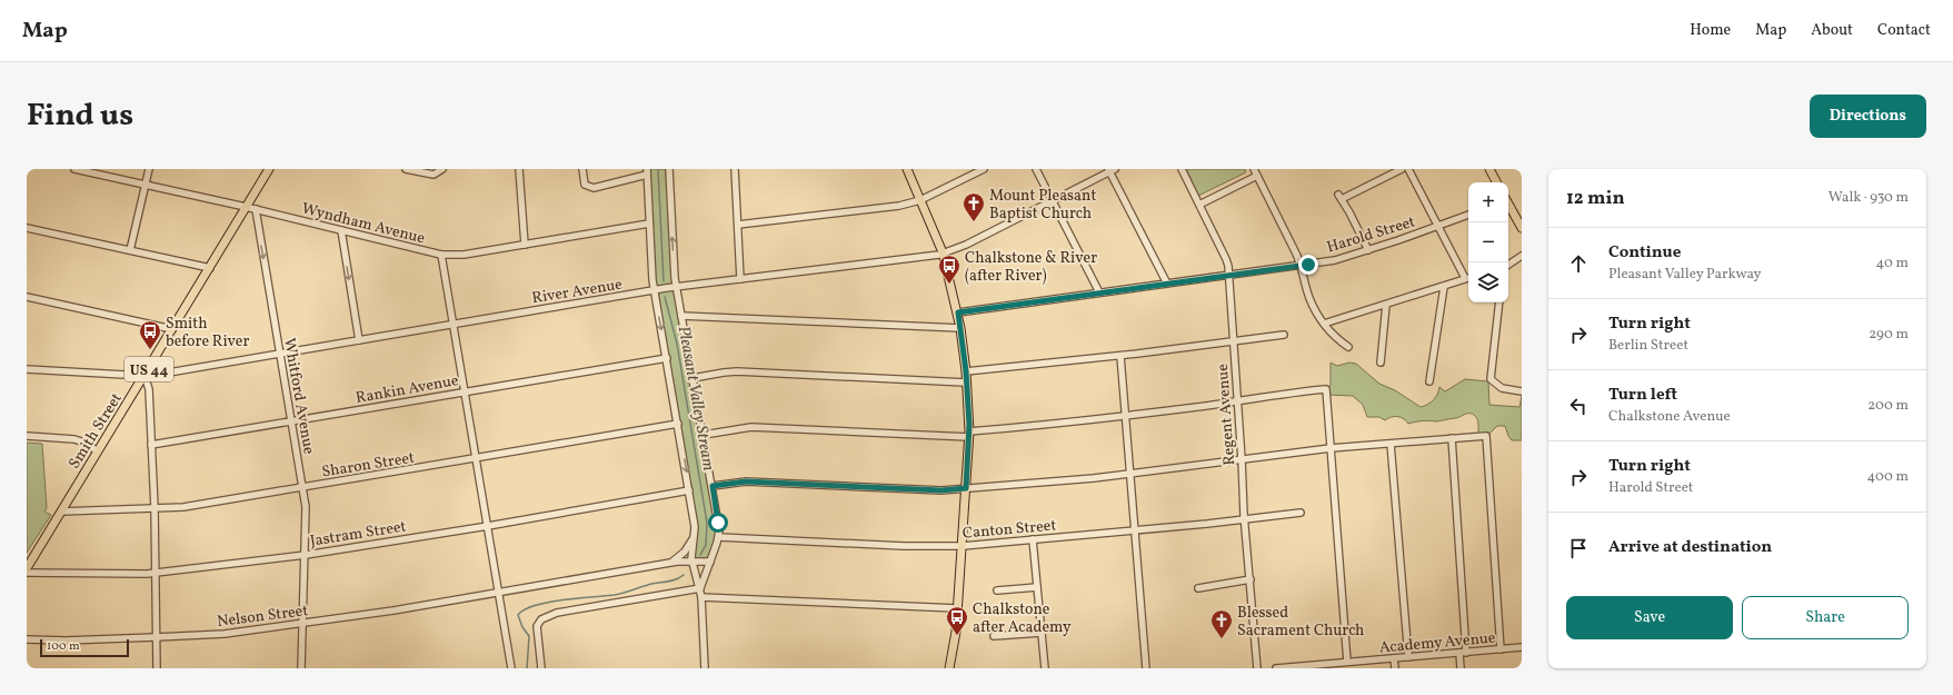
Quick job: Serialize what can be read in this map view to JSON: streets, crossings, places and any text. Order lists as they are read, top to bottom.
{
  "streets": {
    "main road": ["US 44", "Smith Street"],
    "street": [
      "Wyndham Avenue",
      "Harold Street",
      "River Avenue",
      "Rankin Avenue",
      "Whitford Avenue",
      "Regent Avenue",
      "Sharon Street",
      "Canton Street",
      "Jastram Street",
      "Nelson Street",
      "Academy Avenue"
    ]
  },
  "crossings": [
    ["Wyndham Avenue", "Whitford Avenue"],
    ["Wyndham Avenue", "Smith Street"],
    ["Harold Street", "Regent Avenue"],
    ["River Avenue", "Whitford Avenue"],
    ["River Avenue", "Smith Street"],
    ["Rankin Avenue", "Whitford Avenue"],
    ["Whitford Avenue", "Sharon Street"],
    ["Whitford Avenue", "Jastram Street"],
    ["Whitford Avenue", "Nelson Street"],
    ["Regent Avenue", "Canton Street"],
    ["Smith Street", "Sharon Street"]
  ],
  "water": ["Pleasant Valley Stream"],
  "places": {
    "church": ["Mount Pleasant Baptist Church", "Blessed Sacrament Church"],
    "bus stop": ["Chalkstone & River (after River)", "Smith before River", "Chalkstone after Academy"]
  },
  "scale_bar": "100 m",
  "page": {
    "header": "Map",
    "nav": [
      "Home",
      "Map",
      "About",
      "Contact"
    ],
    "title": "Find us",
    "buttons": [
      "Directions",
      ["Save", "Share"]
    ],
    "heading": ["12 min", "Walk · 930 m"],
    "map_buttons": ["+", "−"],
    "list": [
      ["Continue", "Pleasant Valley Parkway", "40 m"],
      ["Turn right", "Berlin Street", "290 m"],
      ["Turn left", "Chalkstone Avenue", "200 m"],
      ["Turn right", "Harold Street", "400 m"],
      "Arrive at destination"
    ],
    "scale": "100 m"
  }
}
